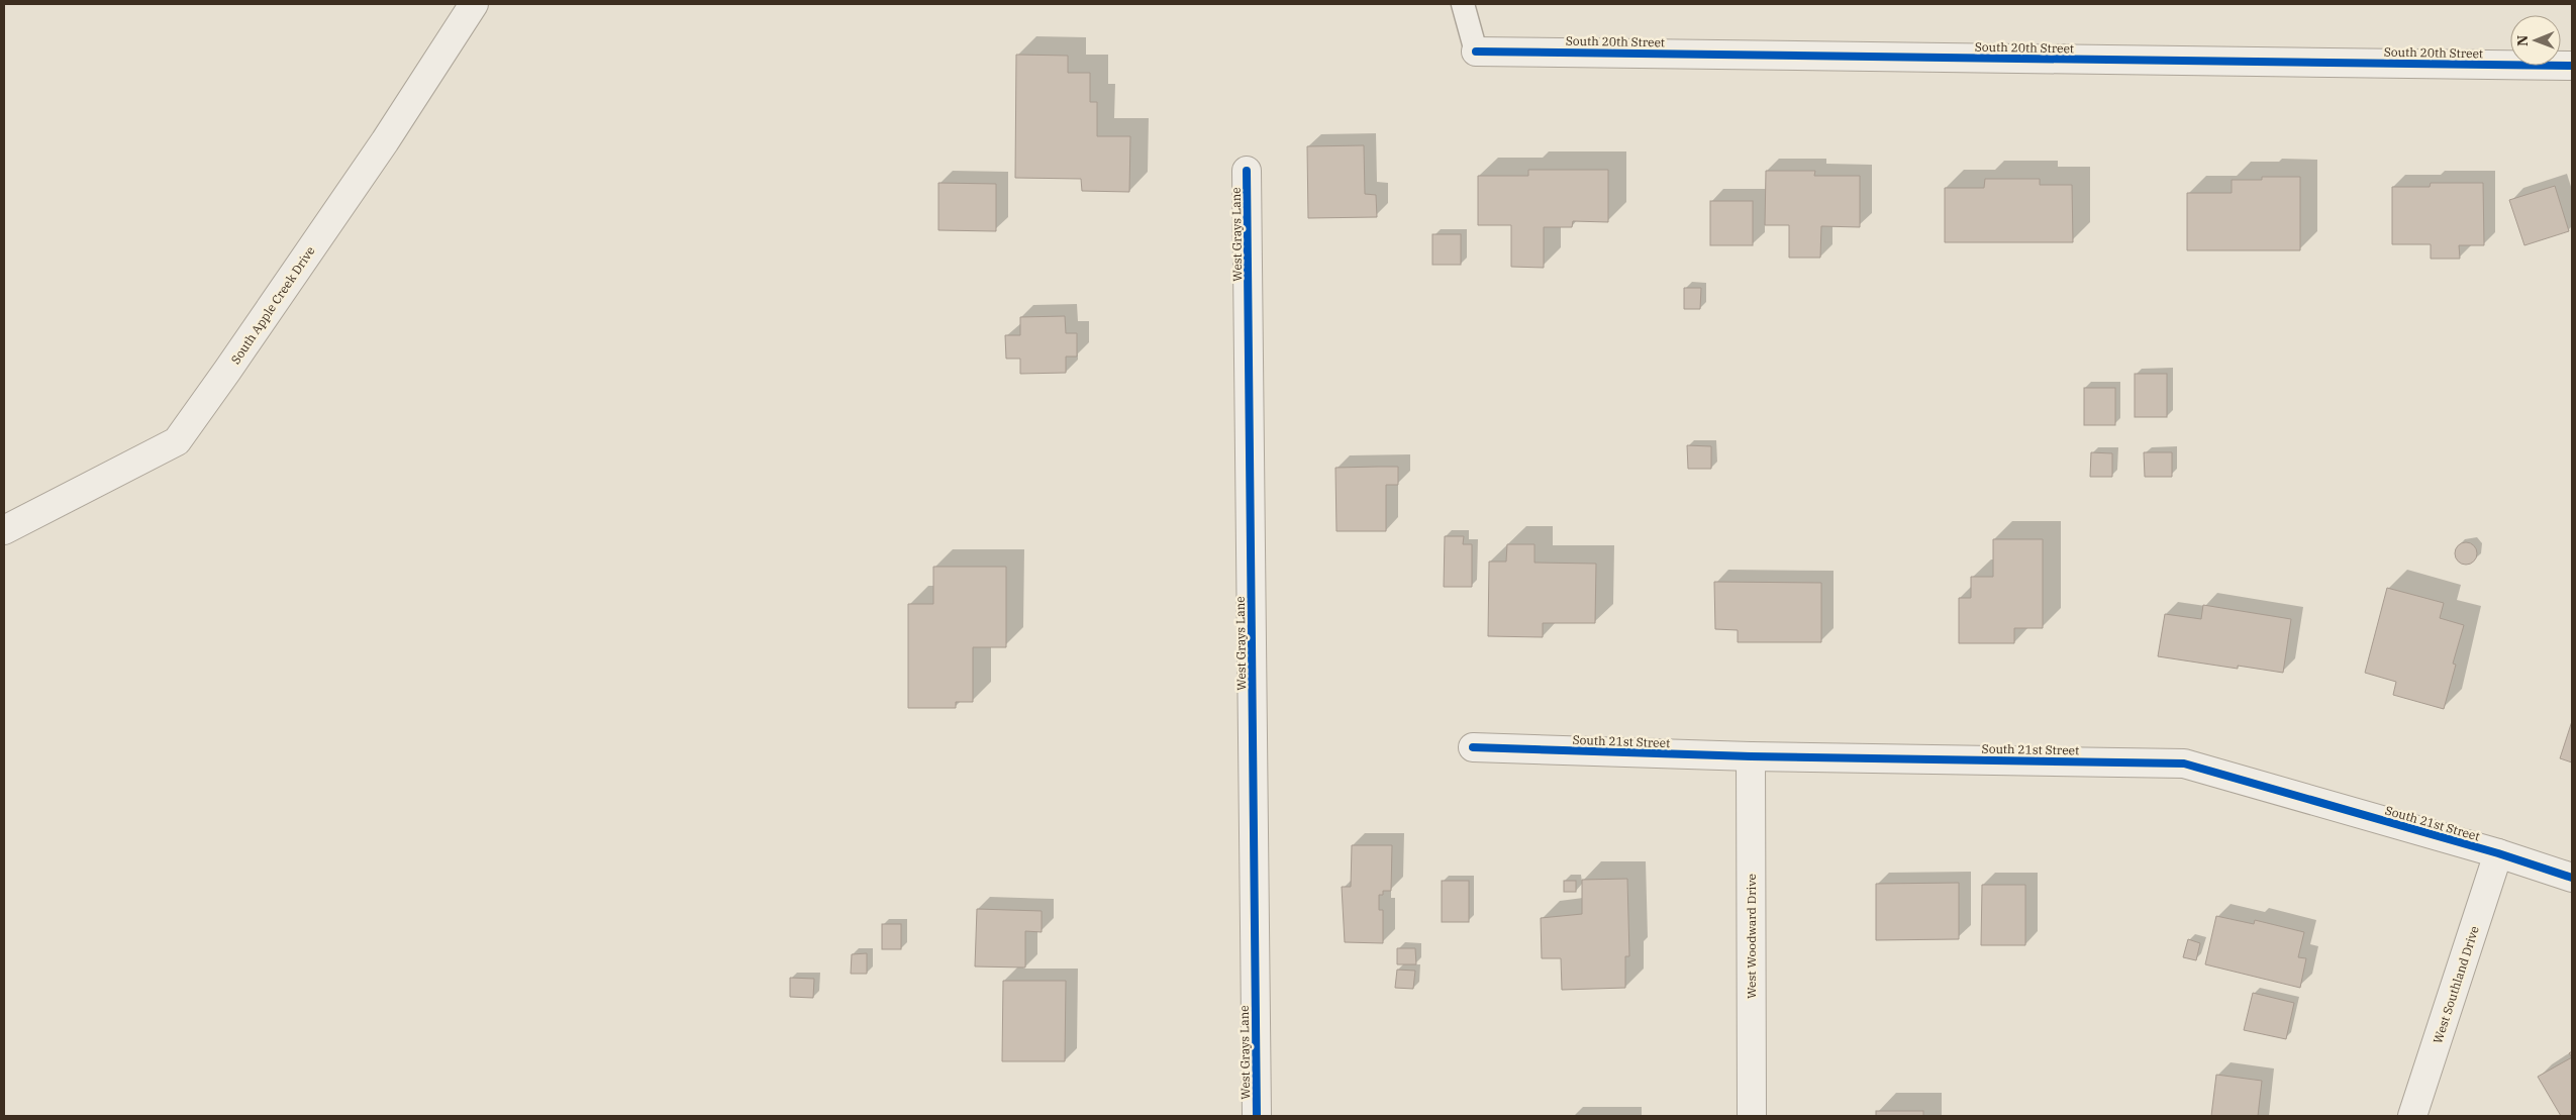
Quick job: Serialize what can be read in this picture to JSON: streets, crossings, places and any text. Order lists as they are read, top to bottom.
{
  "streets": {
    "street": [
      "South 20th Street",
      "West Grays Lane",
      "South Apple Creek Drive",
      "South 21st Street",
      "West Woodward Drive",
      "West Southland Drive"
    ]
  },
  "crossings": [
    ["South 21st Street", "West Woodward Drive"],
    ["South 21st Street", "West Southland Drive"]
  ],
  "north": "left"
}
